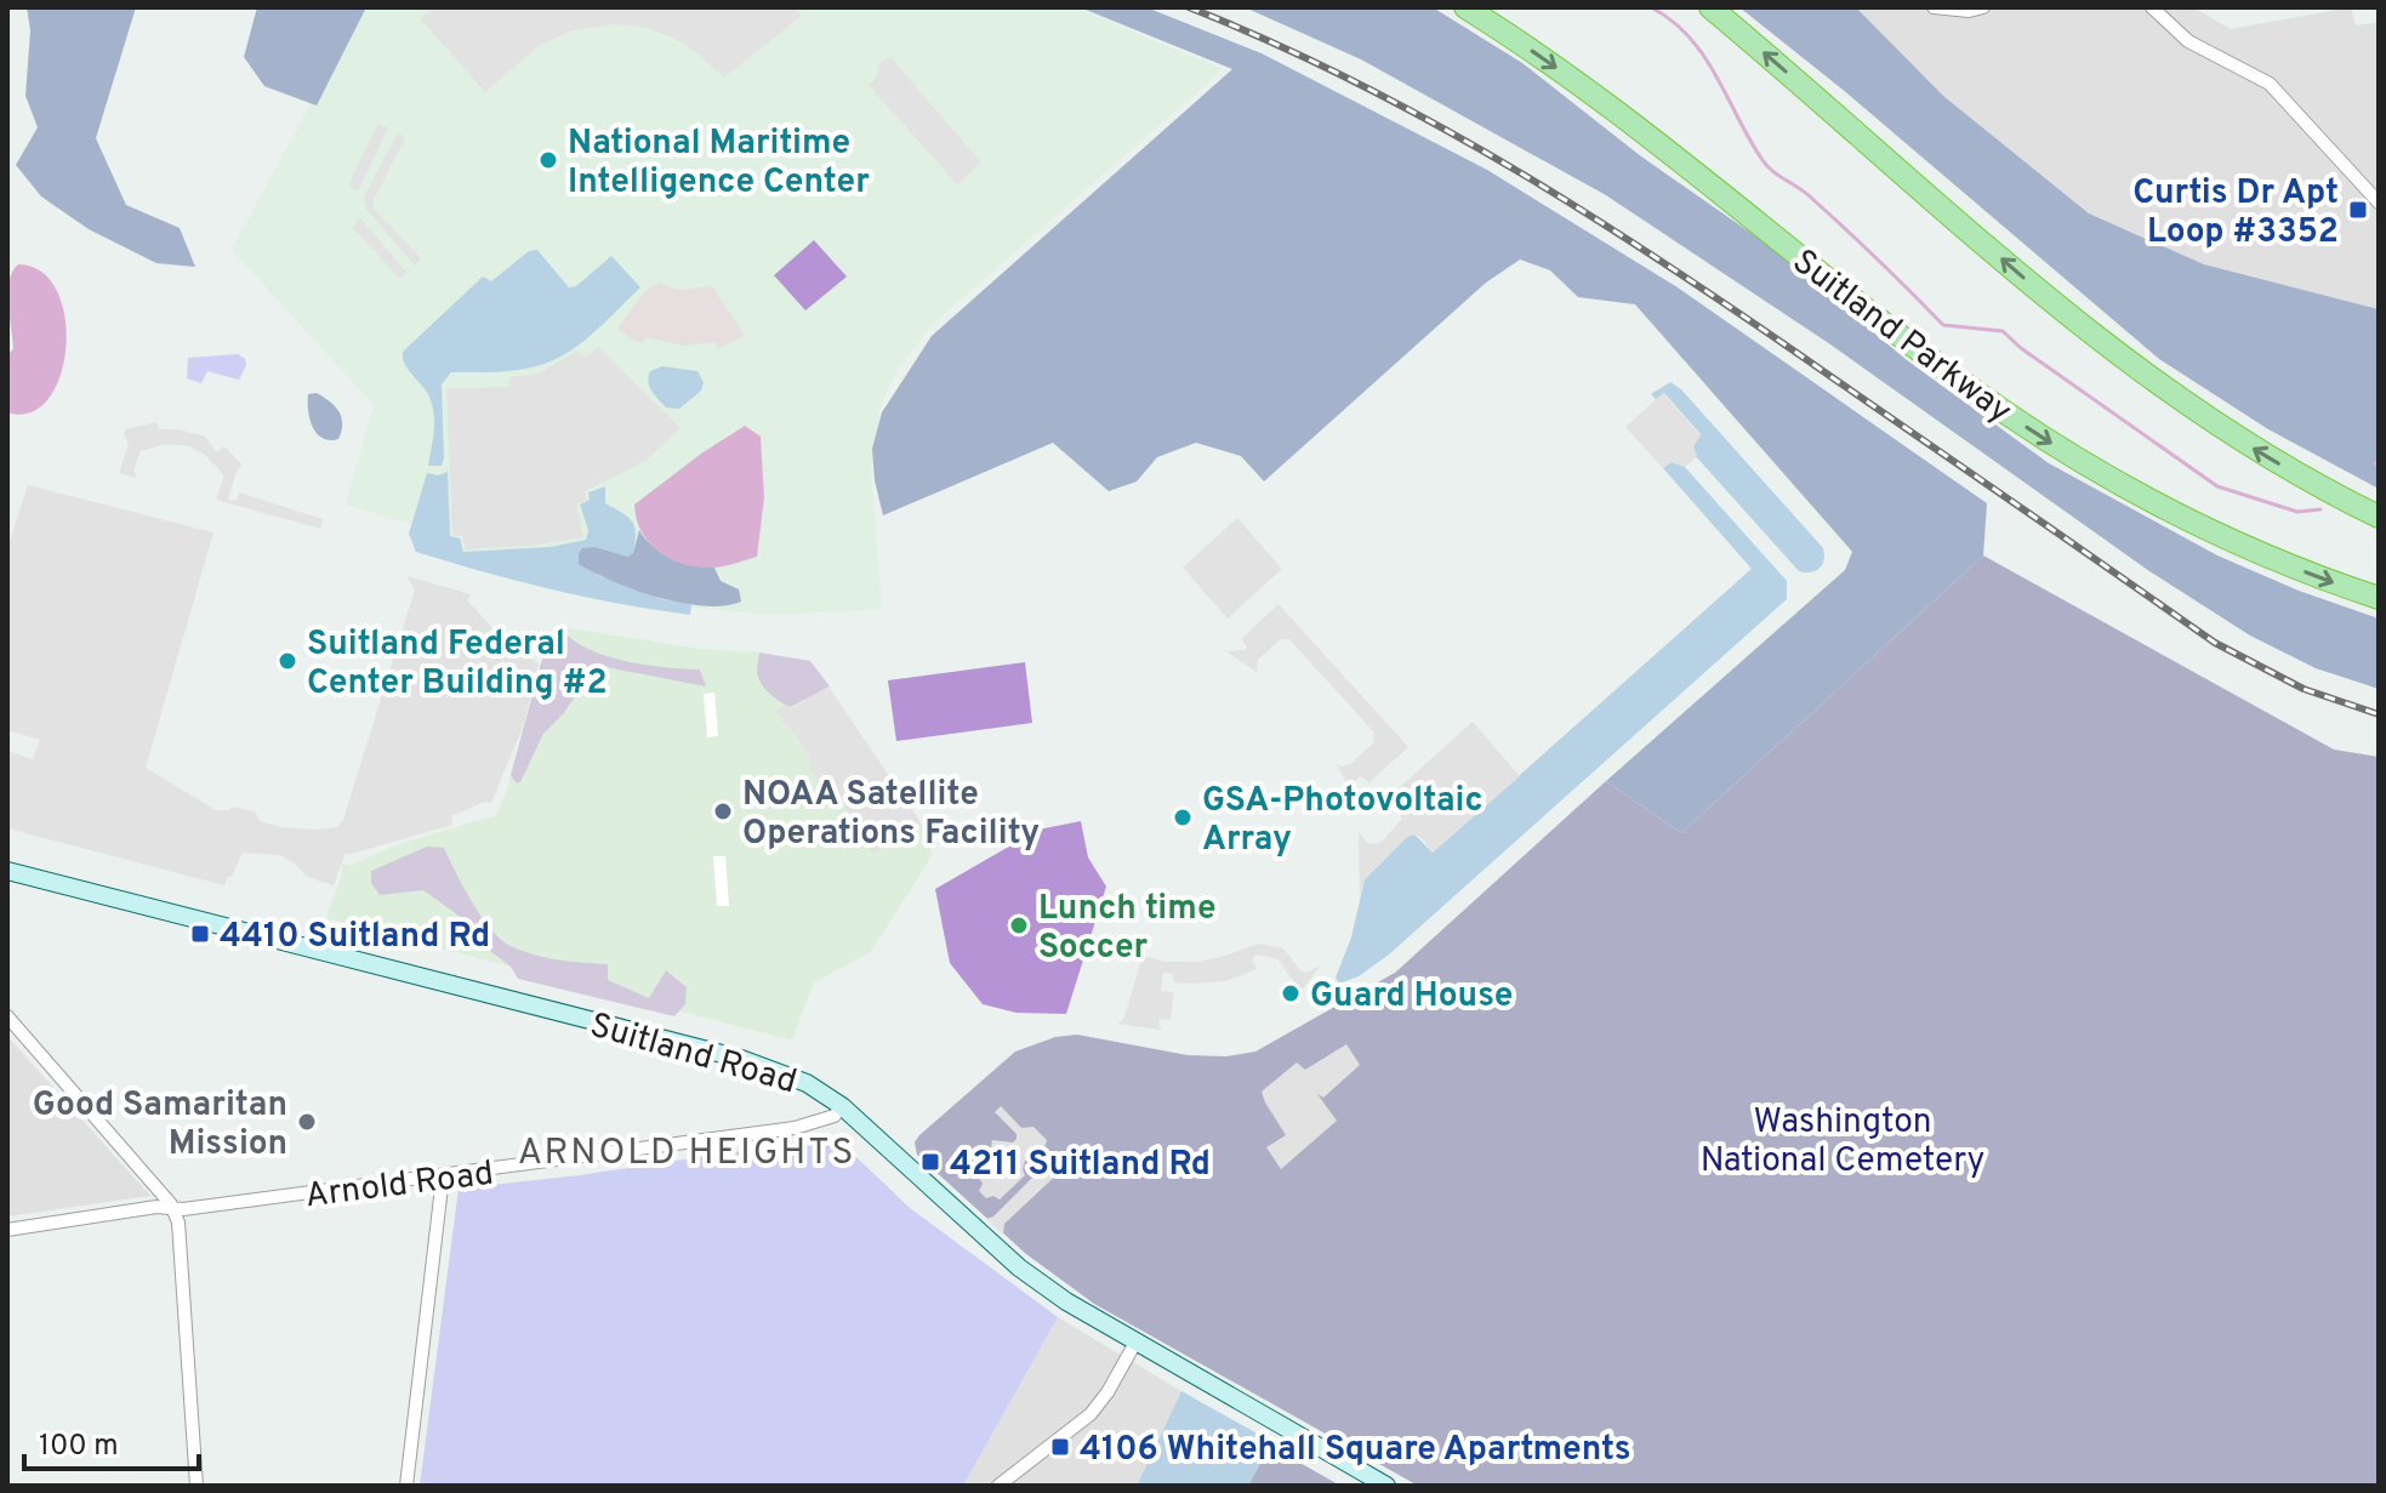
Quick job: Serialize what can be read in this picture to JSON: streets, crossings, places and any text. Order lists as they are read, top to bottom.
{
  "streets": {
    "highway": ["Suitland Parkway"],
    "main road": ["Suitland Road"],
    "street": ["Arnold Road"]
  },
  "crossings": [
    ["Suitland Road", "Arnold Road"]
  ],
  "districts": ["ARNOLD HEIGHTS"],
  "parks": ["Washington National Cemetery"],
  "places": {
    "other": [
      "National Maritime Intelligence Center",
      "Suitland Federal Center Building #2",
      "NOAA Satellite Operations Facility",
      "GSA-Photovoltaic Array",
      "Lunch time Soccer",
      "Guard House",
      "Good Samaritan Mission"
    ],
    "transit": [
      "Curtis Dr Apt Loop #3352",
      "4410 Suitland Rd",
      "4211 Suitland Rd",
      "4106 Whitehall Square Apartments"
    ]
  },
  "scale_bar": "100 m"
}
